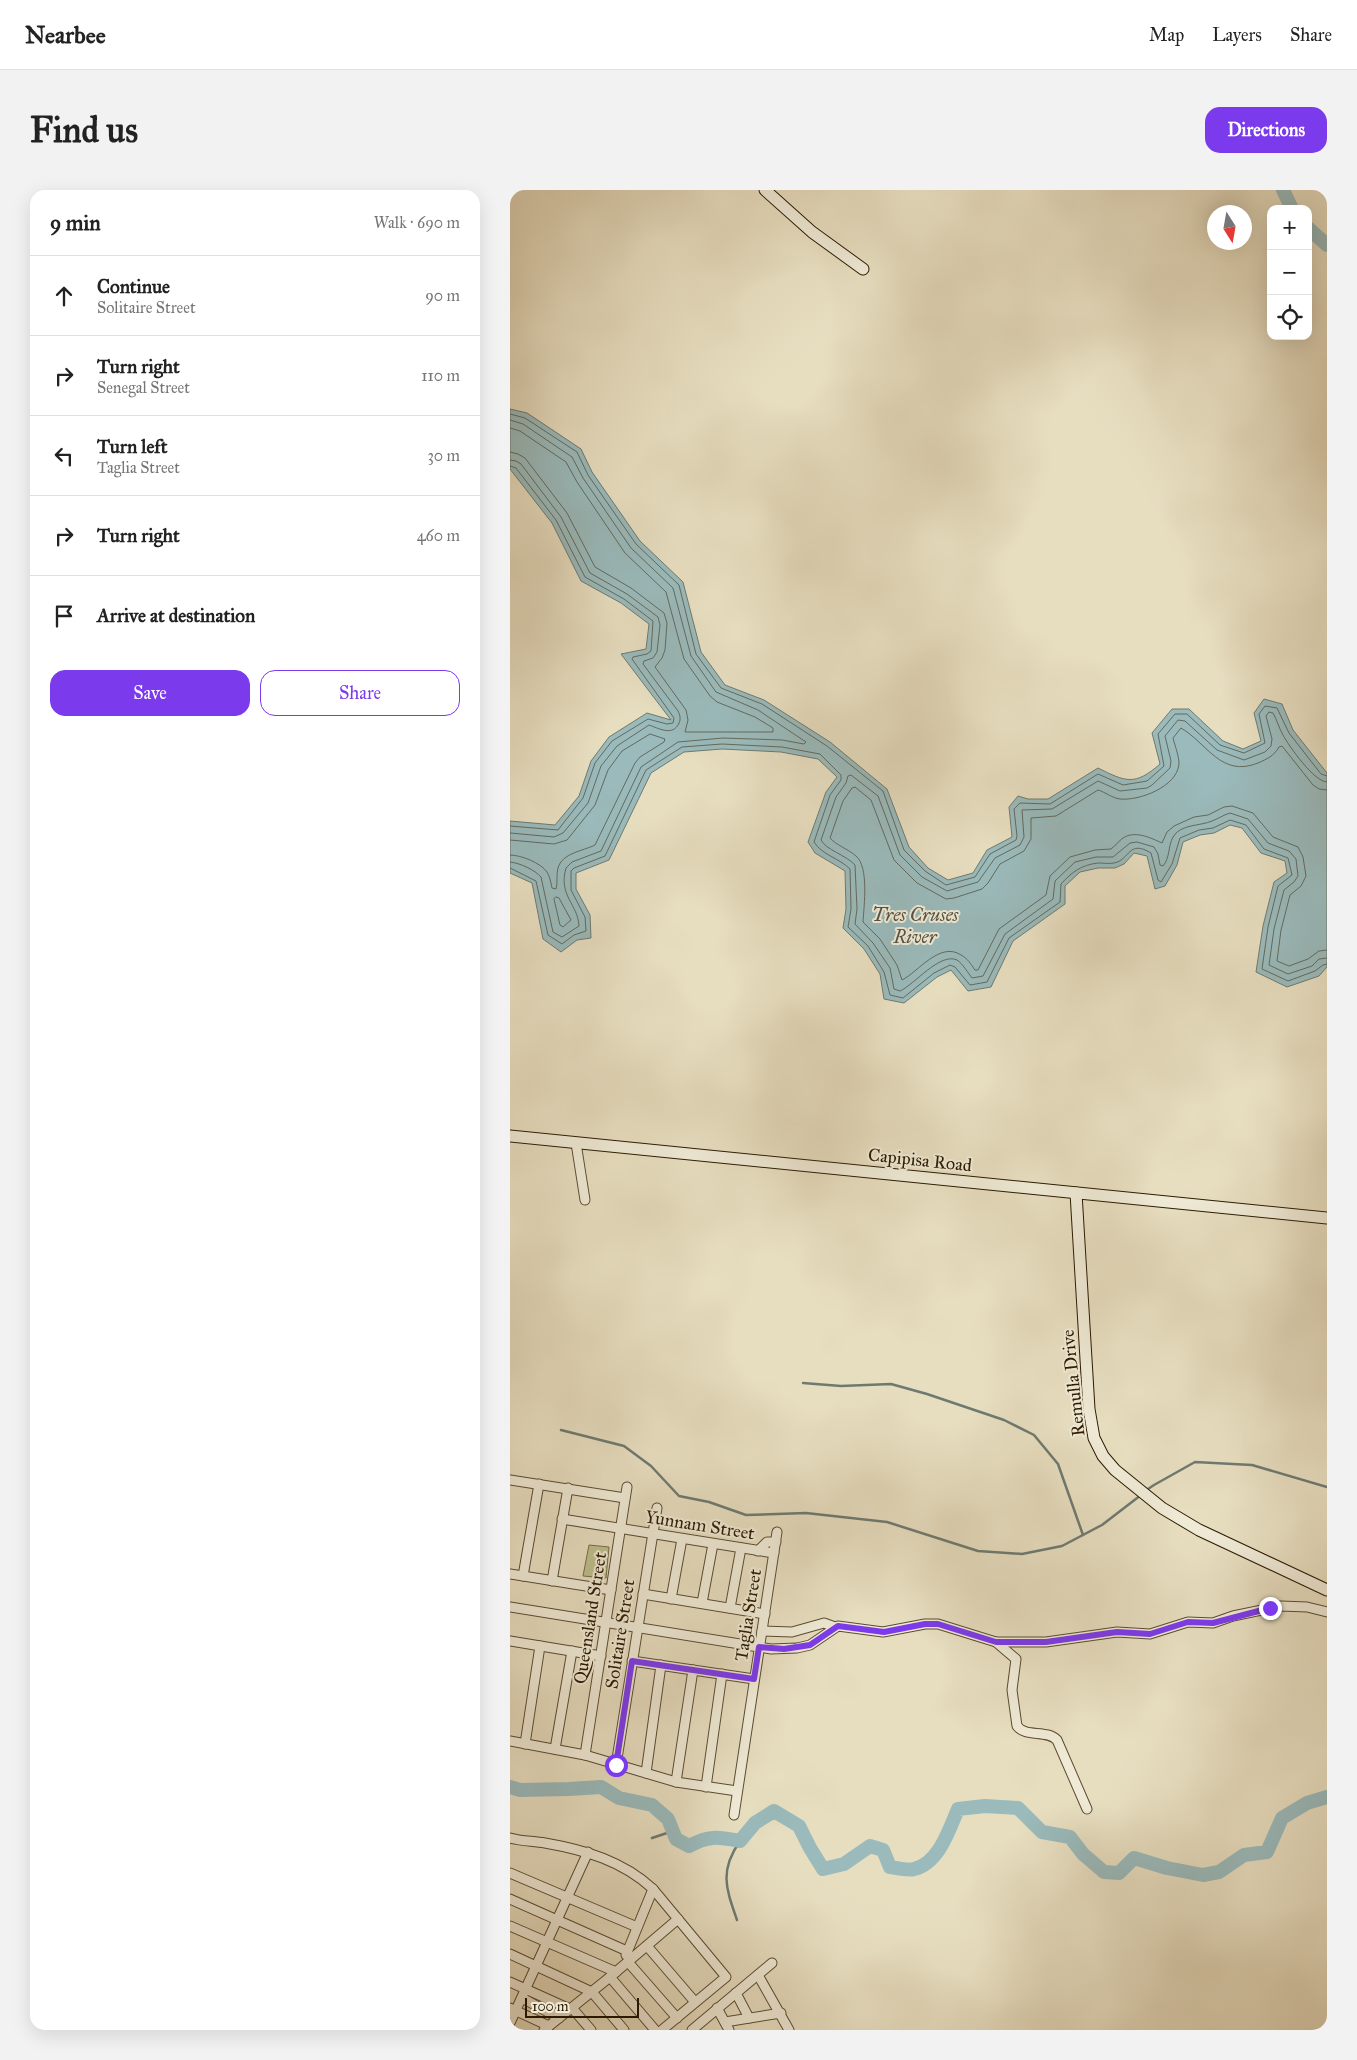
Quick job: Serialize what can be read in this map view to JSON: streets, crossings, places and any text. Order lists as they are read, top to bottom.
{
  "streets": {
    "main road": ["Capipisa Road", "Remulla Drive"],
    "street": [
      "Yunnam Street",
      "Taglia Street",
      "Queensland Street",
      "Solitaire Street"
    ]
  },
  "crossings": [
    ["Capipisa Road", "Remulla Drive"],
    ["Yunnam Street", "Taglia Street"],
    ["Yunnam Street", "Queensland Street"],
    ["Yunnam Street", "Solitaire Street"]
  ],
  "water": ["Tres Cruses River"],
  "scale_bar": "100 m",
  "north": "bottom",
  "page": {
    "header": "Nearbee",
    "nav": ["Map", "Layers", "Share"],
    "buttons": [
      "Directions",
      ["Save", "Share"]
    ],
    "title": "Find us",
    "heading": ["9 min", "Walk · 690 m"],
    "map_buttons": ["+", "−"],
    "list": [
      ["Continue", "Solitaire Street", "90 m"],
      ["Turn right", "Senegal Street", "110 m"],
      ["Turn left", "Taglia Street", "30 m"],
      ["Turn right", "460 m"],
      "Arrive at destination"
    ],
    "scale": "100 m"
  }
}
